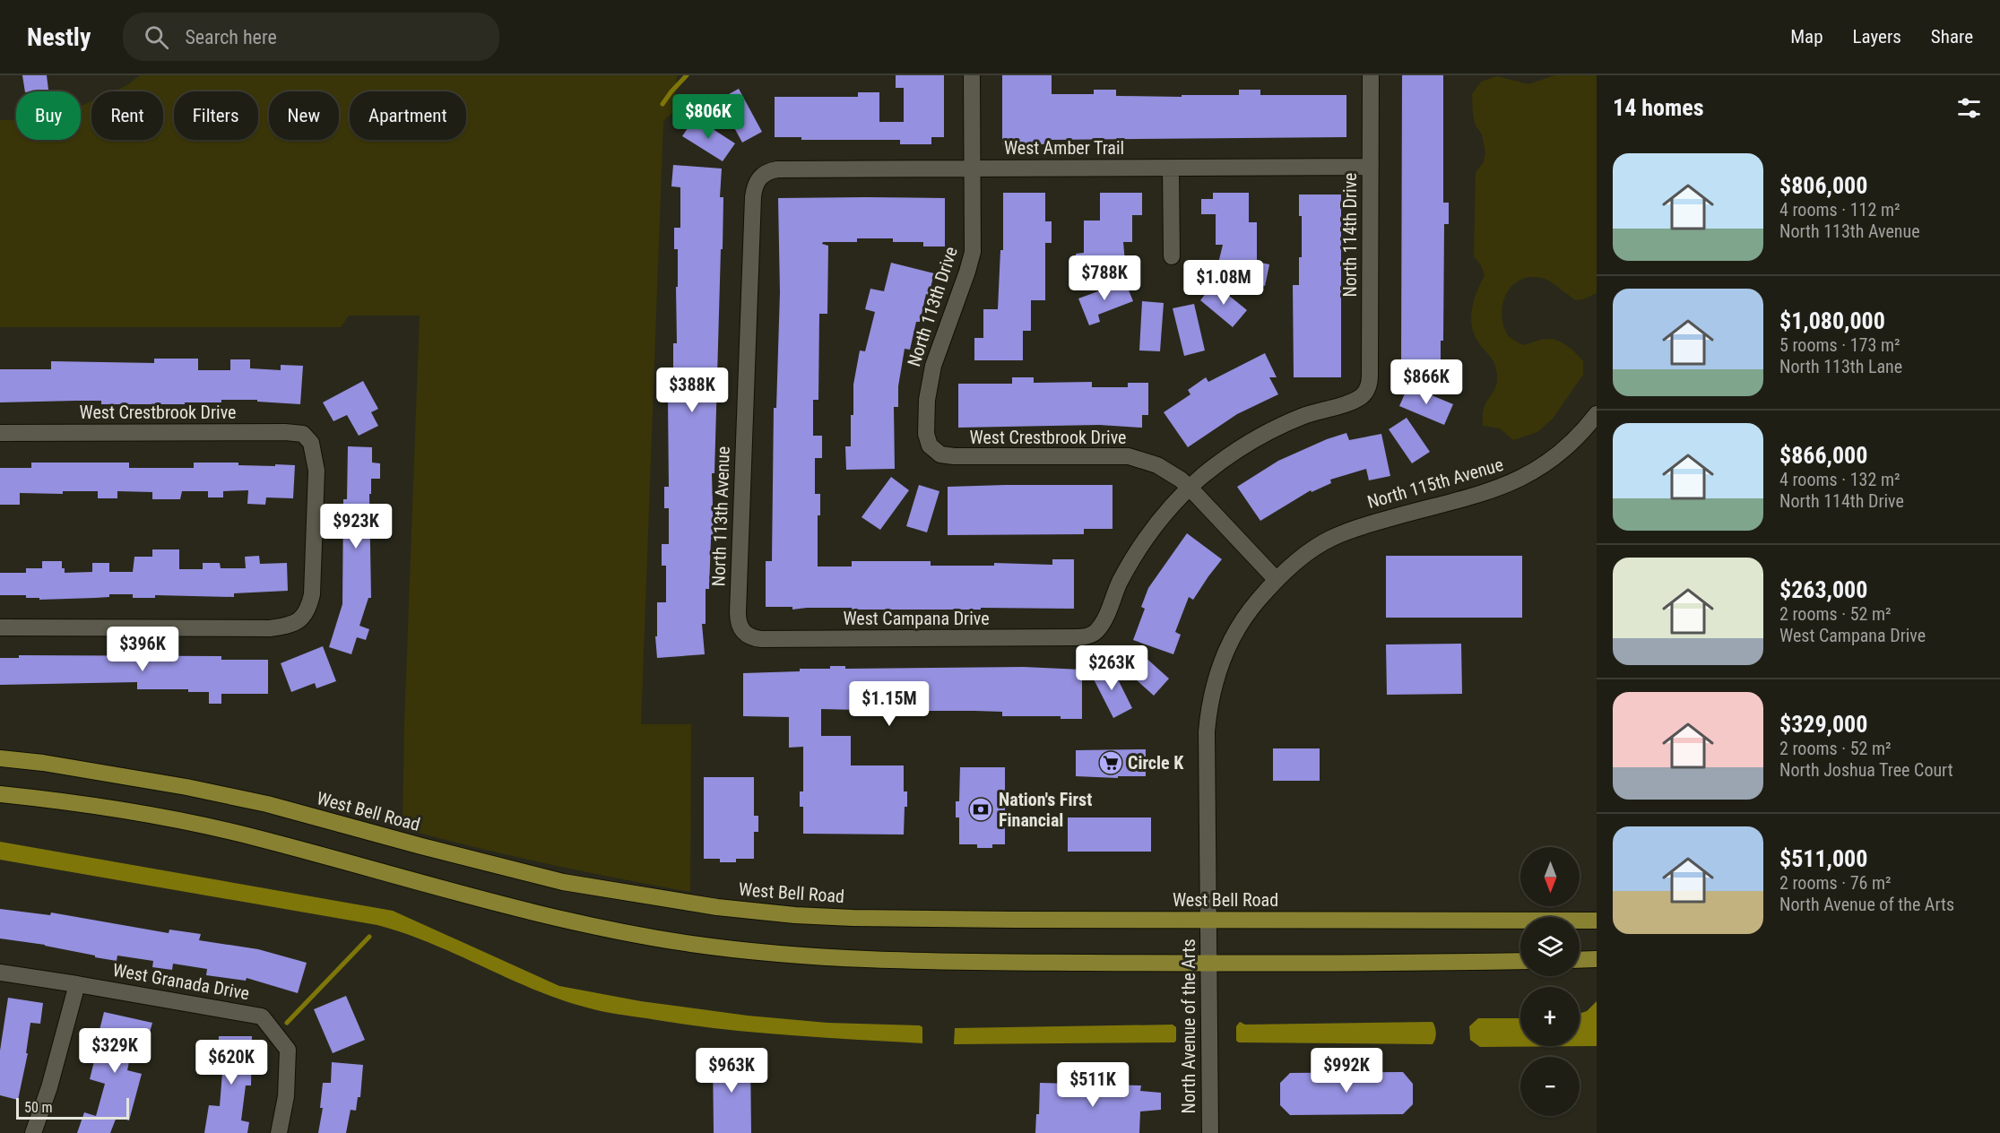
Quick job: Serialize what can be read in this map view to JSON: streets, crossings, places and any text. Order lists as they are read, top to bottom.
{
  "streets": {
    "main road": ["West Bell Road"],
    "street": [
      "West Amber Trail",
      "North 114th Drive",
      "North 113th Drive",
      "West Crestbrook Drive",
      "North 115th Avenue",
      "North 113th Avenue",
      "West Campana Drive",
      "West Granada Drive",
      "North Avenue of the Arts"
    ]
  },
  "crossings": [
    ["West Amber Trail", "North 114th Drive"],
    ["West Amber Trail", "North 113th Drive"],
    ["West Amber Trail", "North 113th Avenue"],
    ["North 114th Drive", "West Crestbrook Drive"],
    ["North 114th Drive", "West Campana Drive"],
    ["North 113th Drive", "West Crestbrook Drive"],
    ["West Crestbrook Drive", "North 115th Avenue"],
    ["West Crestbrook Drive", "West Campana Drive"],
    ["North 115th Avenue", "West Bell Road"],
    ["North 115th Avenue", "North Avenue of the Arts"],
    ["North 113th Avenue", "West Campana Drive"],
    ["West Bell Road", "North Avenue of the Arts"]
  ],
  "places": {
    "supermarket": ["Circle K"],
    "bank": ["Nation's First Financial"]
  },
  "scale_bar": "50 m",
  "north": "bottom",
  "page": {
    "header": "Nestly",
    "search": "Search here",
    "nav": ["Map", "Layers", "Share"],
    "heading": "14 homes",
    "chip": [
      "Buy",
      "Rent",
      "Filters",
      "New",
      "Apartment"
    ],
    "price": [
      "$806K",
      "$788K",
      "$1.08M",
      "$866K",
      "$388K",
      "$923K",
      "$396K",
      "$263K",
      "$1.15M",
      "$329K",
      "$620K",
      "$963K",
      "$992K",
      "$511K"
    ],
    "list": [
      {
        "name": "$806,000",
        "note": "4 rooms · 112 m² · North 113th Avenue"
      },
      {
        "name": "$1,080,000",
        "note": "5 rooms · 173 m² · North 113th Lane"
      },
      {
        "name": "$866,000",
        "note": "4 rooms · 132 m² · North 114th Drive"
      },
      {
        "name": "$263,000",
        "note": "2 rooms · 52 m² · West Campana Drive"
      },
      {
        "name": "$329,000",
        "note": "2 rooms · 52 m² · North Joshua Tree Court"
      },
      {
        "name": "$511,000",
        "note": "2 rooms · 76 m² · North Avenue of the Arts"
      }
    ],
    "map_buttons": ["+", "−"],
    "scale": "50 m"
  }
}
